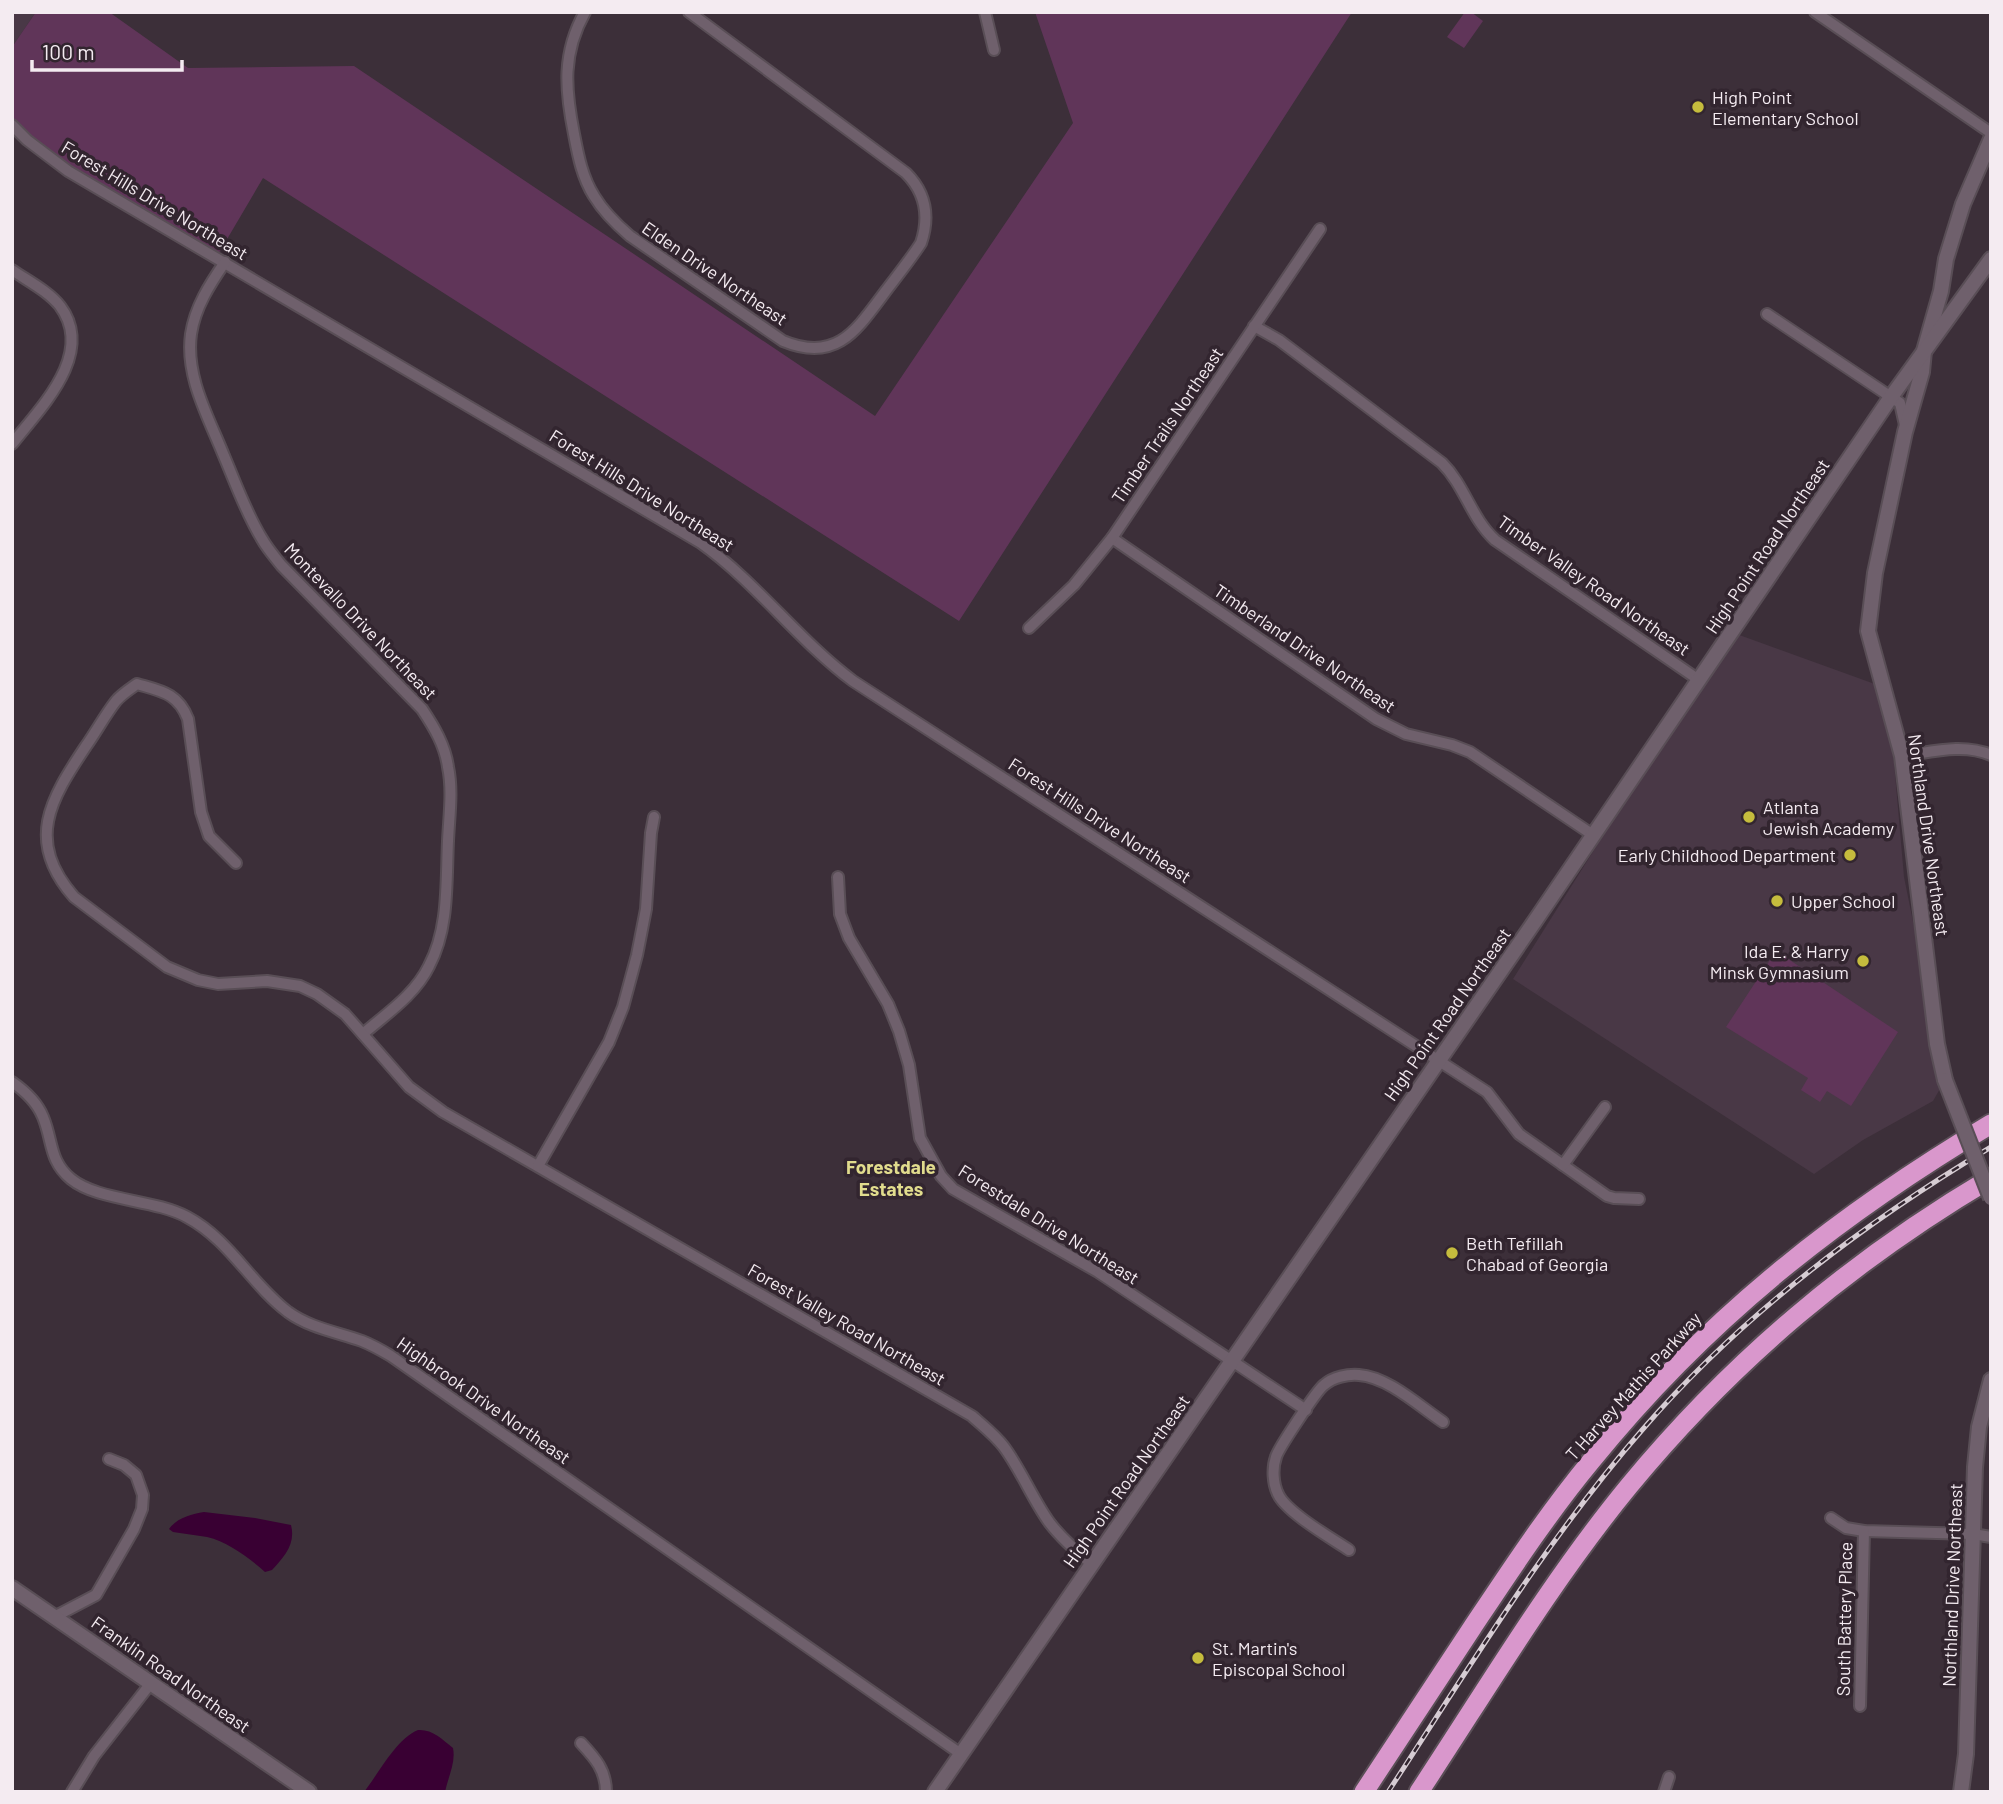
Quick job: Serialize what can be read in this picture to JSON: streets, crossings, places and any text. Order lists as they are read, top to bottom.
{
  "streets": {
    "highway": ["T Harvey Mathis Parkway"],
    "street": [
      "Forest Hills Drive Northeast",
      "Elden Drive Northeast",
      "Timber Trails Northeast",
      "High Point Road Northeast",
      "Timber Valley Road Northeast",
      "Montevallo Drive Northeast",
      "Timberland Drive Northeast",
      "Northland Drive Northeast",
      "Forestdale Drive Northeast",
      "Forest Valley Road Northeast",
      "Highbrook Drive Northeast",
      "South Battery Place",
      "Franklin Road Northeast"
    ]
  },
  "crossings": [
    ["Forest Hills Drive Northeast", "High Point Road Northeast"],
    ["Forest Hills Drive Northeast", "Montevallo Drive Northeast"],
    ["Timber Trails Northeast", "Timber Valley Road Northeast"],
    ["Timber Trails Northeast", "Timberland Drive Northeast"],
    ["High Point Road Northeast", "Timber Valley Road Northeast"],
    ["High Point Road Northeast", "Timberland Drive Northeast"],
    ["High Point Road Northeast", "Northland Drive Northeast"],
    ["High Point Road Northeast", "Forestdale Drive Northeast"],
    ["High Point Road Northeast", "Forest Valley Road Northeast"],
    ["High Point Road Northeast", "Highbrook Drive Northeast"],
    ["Montevallo Drive Northeast", "Forest Valley Road Northeast"]
  ],
  "districts": ["Forestdale Estates"],
  "places": [
    "High Point Elementary School",
    "Atlanta Jewish Academy",
    "Early Childhood Department",
    "Upper School",
    "Ida E. & Harry Minsk Gymnasium",
    "Beth Tefillah Chabad of Georgia",
    "St. Martin's Episcopal School"
  ],
  "scale_bar": "100 m"
}
